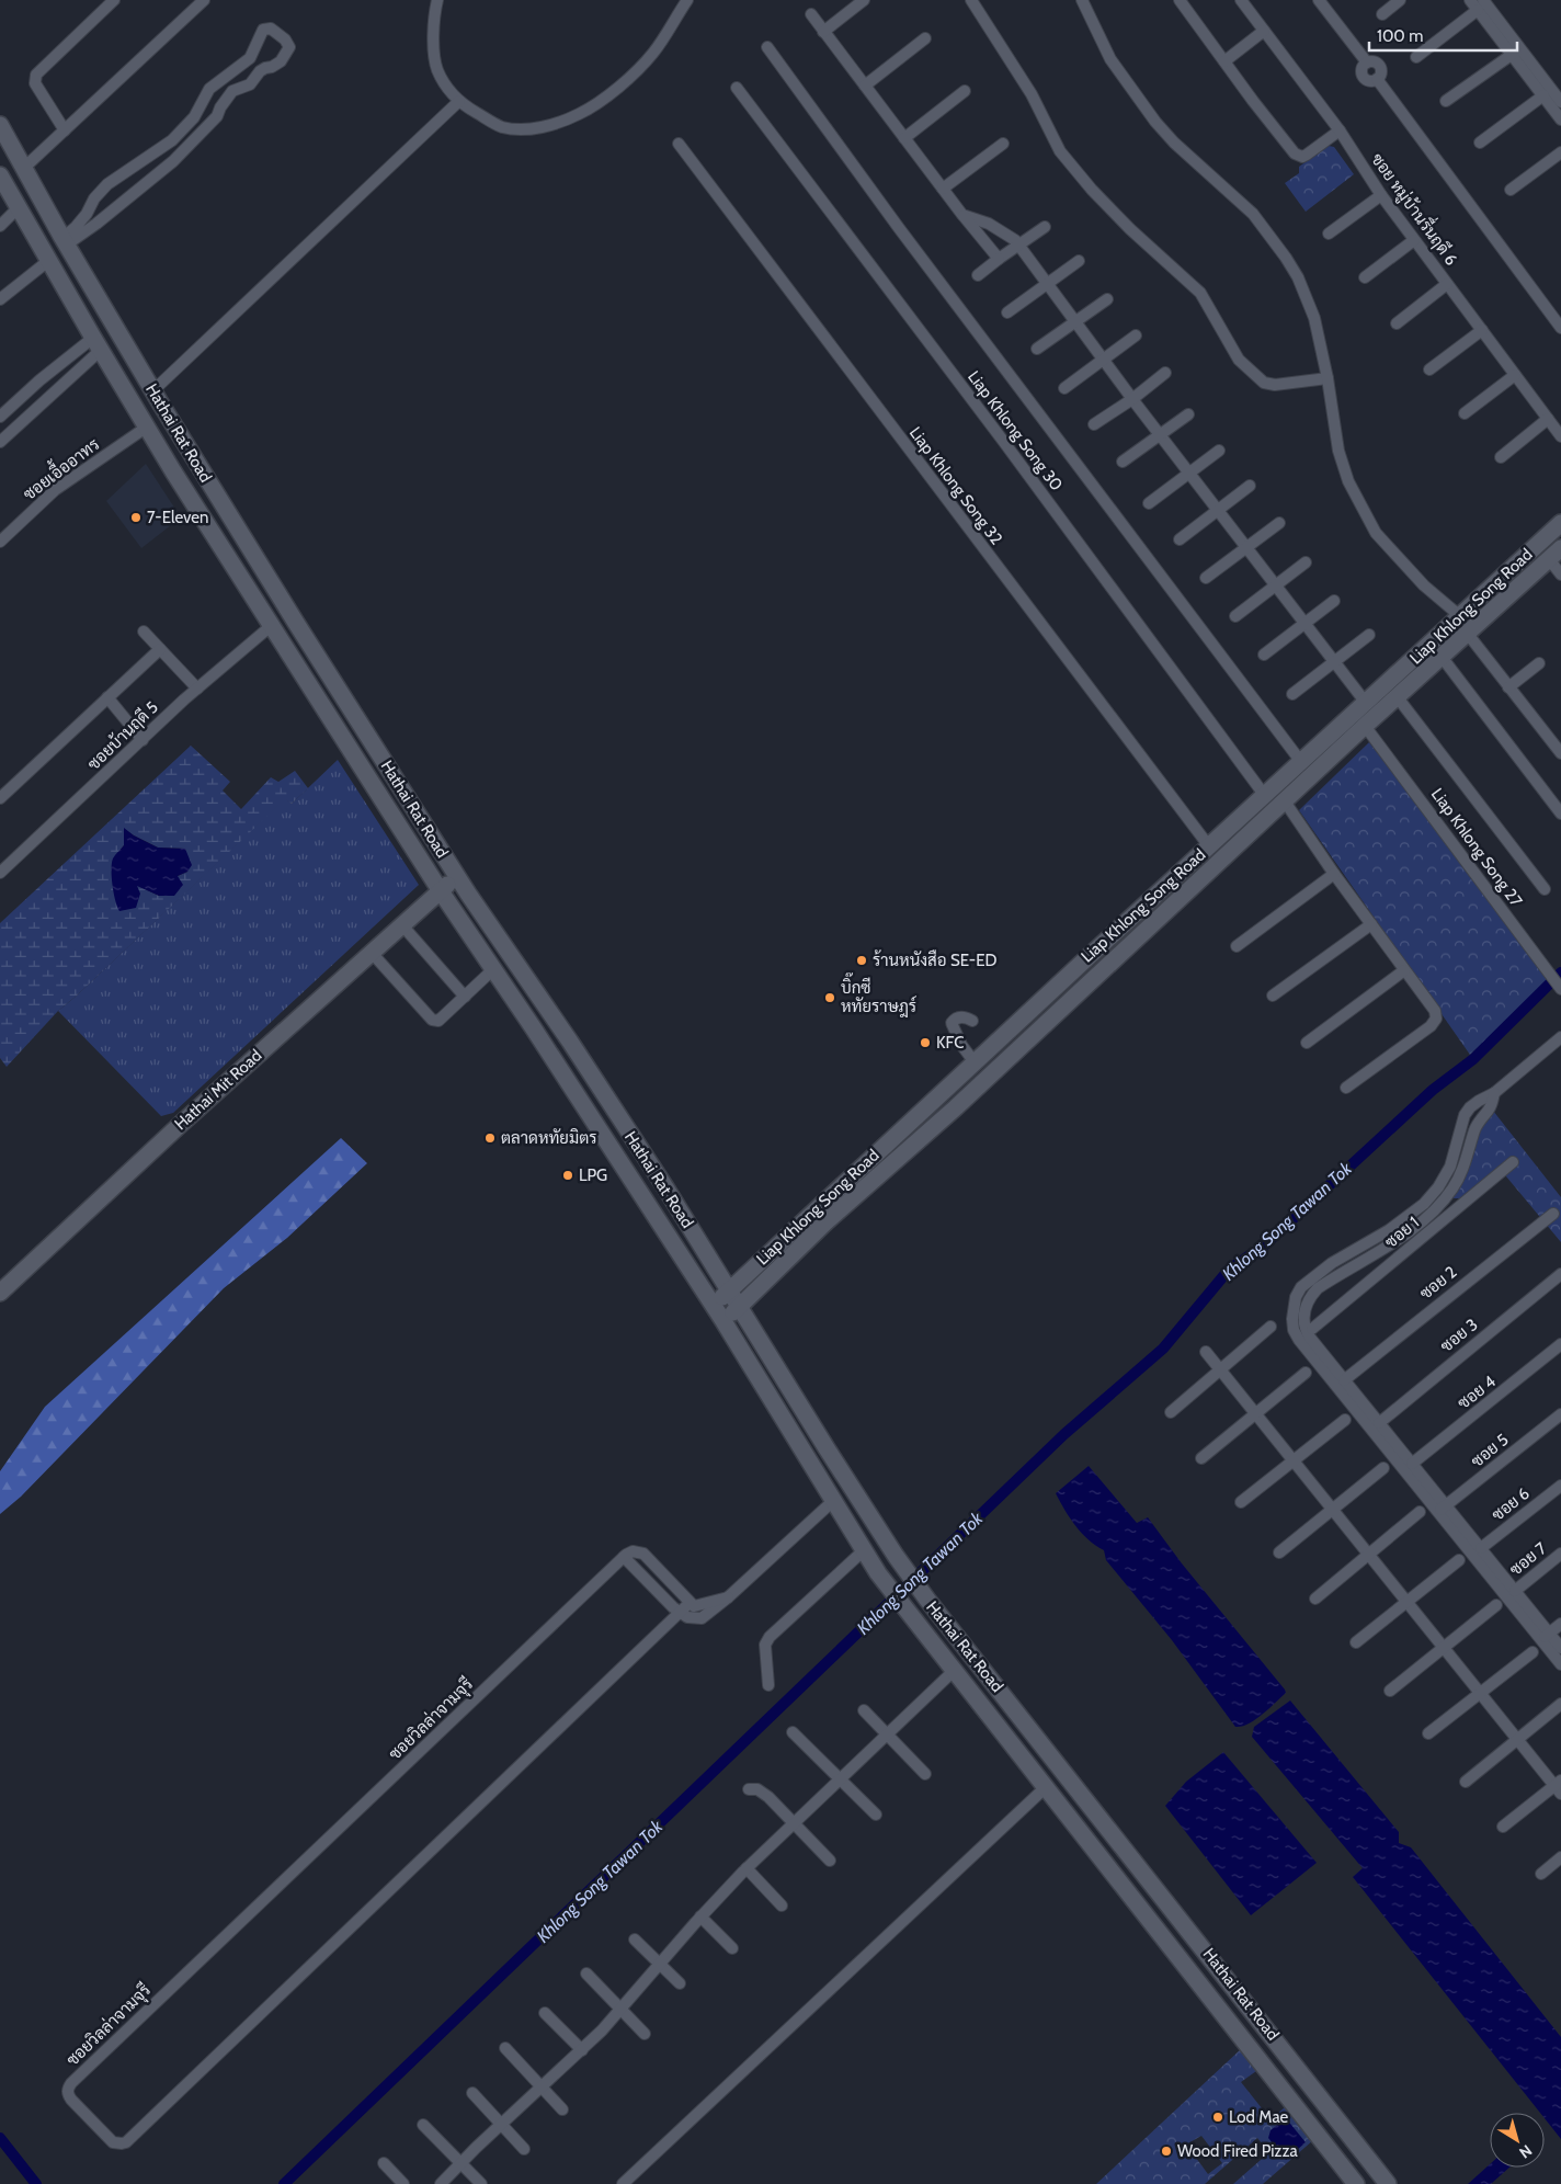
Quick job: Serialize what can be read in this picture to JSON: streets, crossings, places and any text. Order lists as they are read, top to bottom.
{
  "streets": {
    "main road": ["Hathai Rat Road", "Liap Khlong Song Road", "Hathai Mit Road"],
    "street": [
      "ซอย หมู่บ้านรื่นฤดี 6",
      "Liap Khlong Song 30",
      "ซอยเอื้ออาทร",
      "Liap Khlong Song 32",
      "ซอยบ้านฤดี 5",
      "Liap Khlong Song 27",
      "ซอย 1",
      "ซอย 2",
      "ซอย 3",
      "ซอย 4",
      "ซอย 5",
      "ซอย 6",
      "ซอย 7",
      "ซอยวิลล่าจามจุรี"
    ]
  },
  "crossings": [
    ["Liap Khlong Song 30", "Liap Khlong Song Road"],
    ["Hathai Rat Road", "ซอยเอื้ออาทร"],
    ["Hathai Rat Road", "Liap Khlong Song Road"],
    ["Hathai Rat Road", "ซอยบ้านฤดี 5"],
    ["Hathai Rat Road", "Hathai Mit Road"],
    ["Liap Khlong Song 32", "Liap Khlong Song Road"],
    ["Liap Khlong Song Road", "Liap Khlong Song 27"]
  ],
  "water": ["Khlong Song Tawan Tok"],
  "places": [
    "7-Eleven",
    "ร้านหนังสือ SE-ED",
    "บิ๊กซี หทัยราษฎร์",
    "KFC",
    "ตลาดหทัยมิตร",
    "LPG",
    "Lod Mae",
    "Wood Fired Pizza"
  ],
  "scale_bar": "100 m",
  "north": "bottom right"
}
